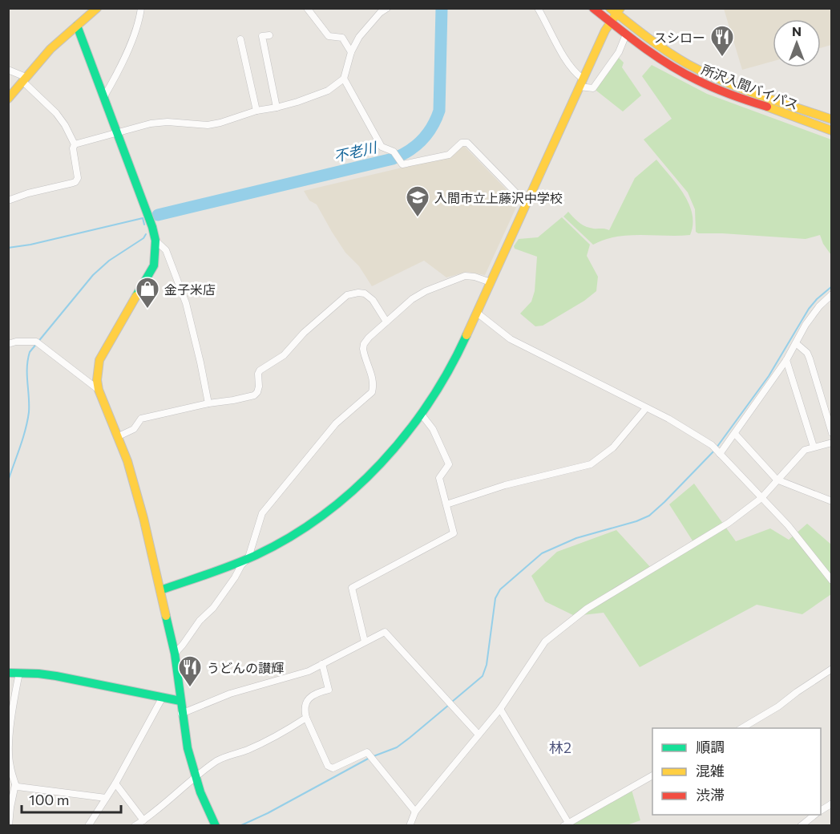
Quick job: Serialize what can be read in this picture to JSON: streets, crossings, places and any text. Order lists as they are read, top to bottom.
{
  "streets": {
    "main road": ["所沢入間バイパス"]
  },
  "districts": ["林2"],
  "water": ["不老川"],
  "places": {
    "restaurant": ["スシロー", "うどんの讃輝"],
    "school or university": ["入間市立上藤沢中学校"],
    "shop": ["金子米店"]
  },
  "legend": ["順調", "混雑", "渋滞"],
  "scale_bar": "100 m",
  "north": "top"
}
